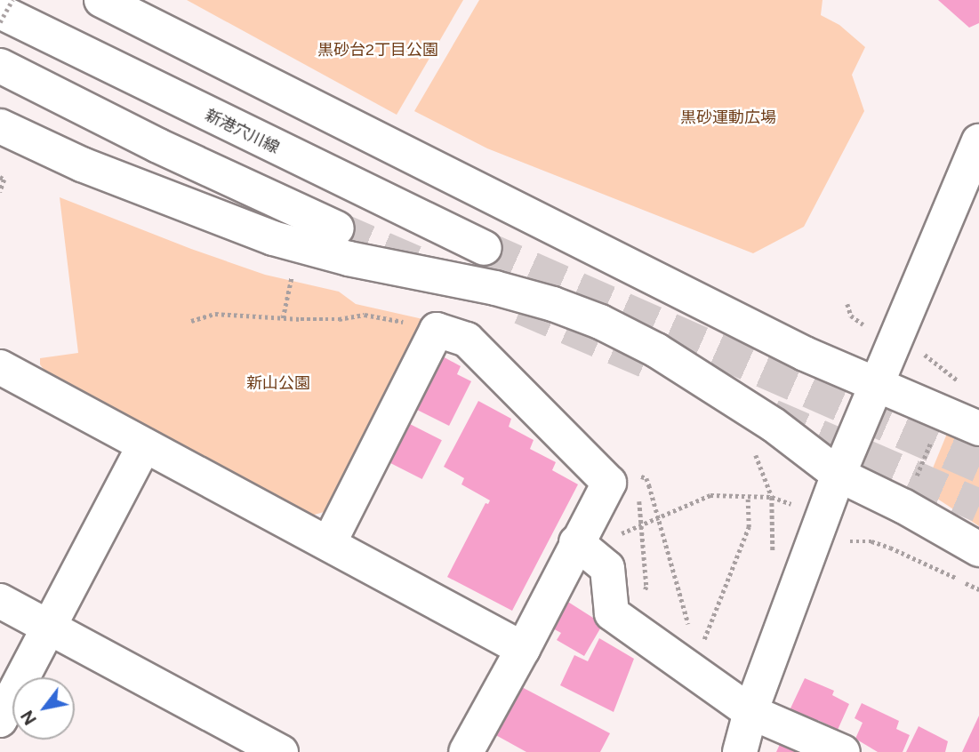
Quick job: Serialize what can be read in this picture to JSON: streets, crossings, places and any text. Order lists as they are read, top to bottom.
{
  "streets": {
    "street": ["新港穴川線"]
  },
  "parks": ["黒砂台2丁目公園", "黒砂運動広場", "新山公園"],
  "north": "bottom left"
}
